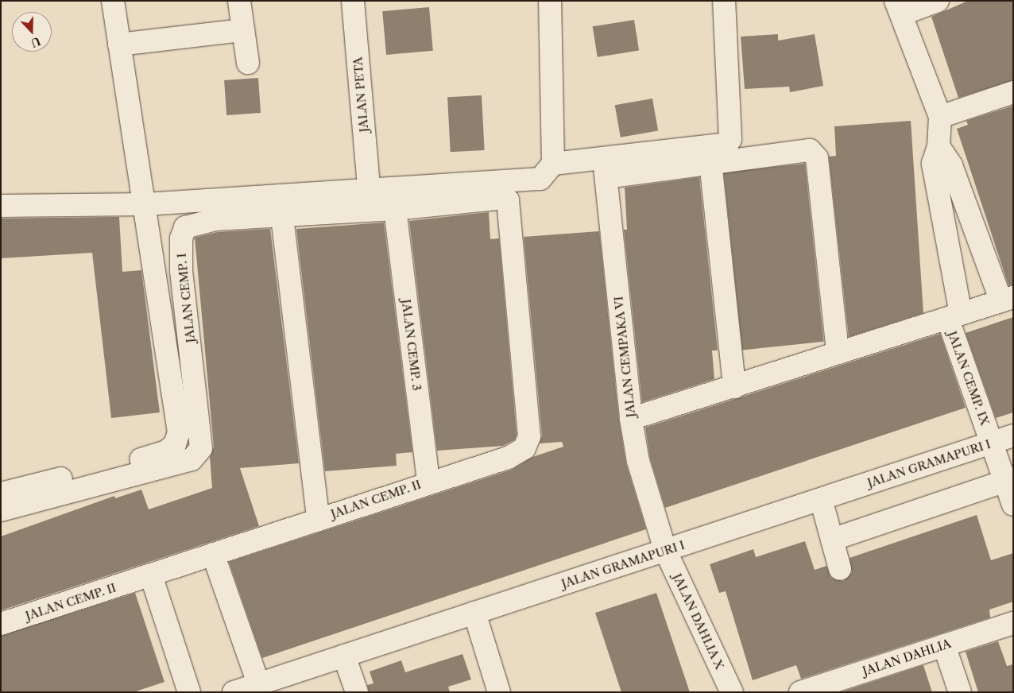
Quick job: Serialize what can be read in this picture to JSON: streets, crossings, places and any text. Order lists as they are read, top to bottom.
{
  "streets": {
    "street": [
      "JALAN PETA",
      "JALAN CEMP. I",
      "JALAN CEMP. 3",
      "JALAN CEMPAKA VI",
      "JALAN CEMP. IX",
      "JALAN GRAMAPURI I",
      "JALAN CEMP. II",
      "JALAN DAHLIA X",
      "JALAN DAHLIA"
    ]
  },
  "crossings": [
    ["JALAN CEMP. I", "JALAN CEMP. 3"],
    ["JALAN CEMP. I", "JALAN CEMP. II"],
    ["JALAN CEMP. 3", "JALAN CEMP. II"],
    ["JALAN CEMPAKA VI", "JALAN GRAMAPURI I"],
    ["JALAN CEMPAKA VI", "JALAN DAHLIA X"],
    ["JALAN CEMP. IX", "JALAN GRAMAPURI I"],
    ["JALAN GRAMAPURI I", "JALAN DAHLIA X"]
  ],
  "north": "bottom"
}
